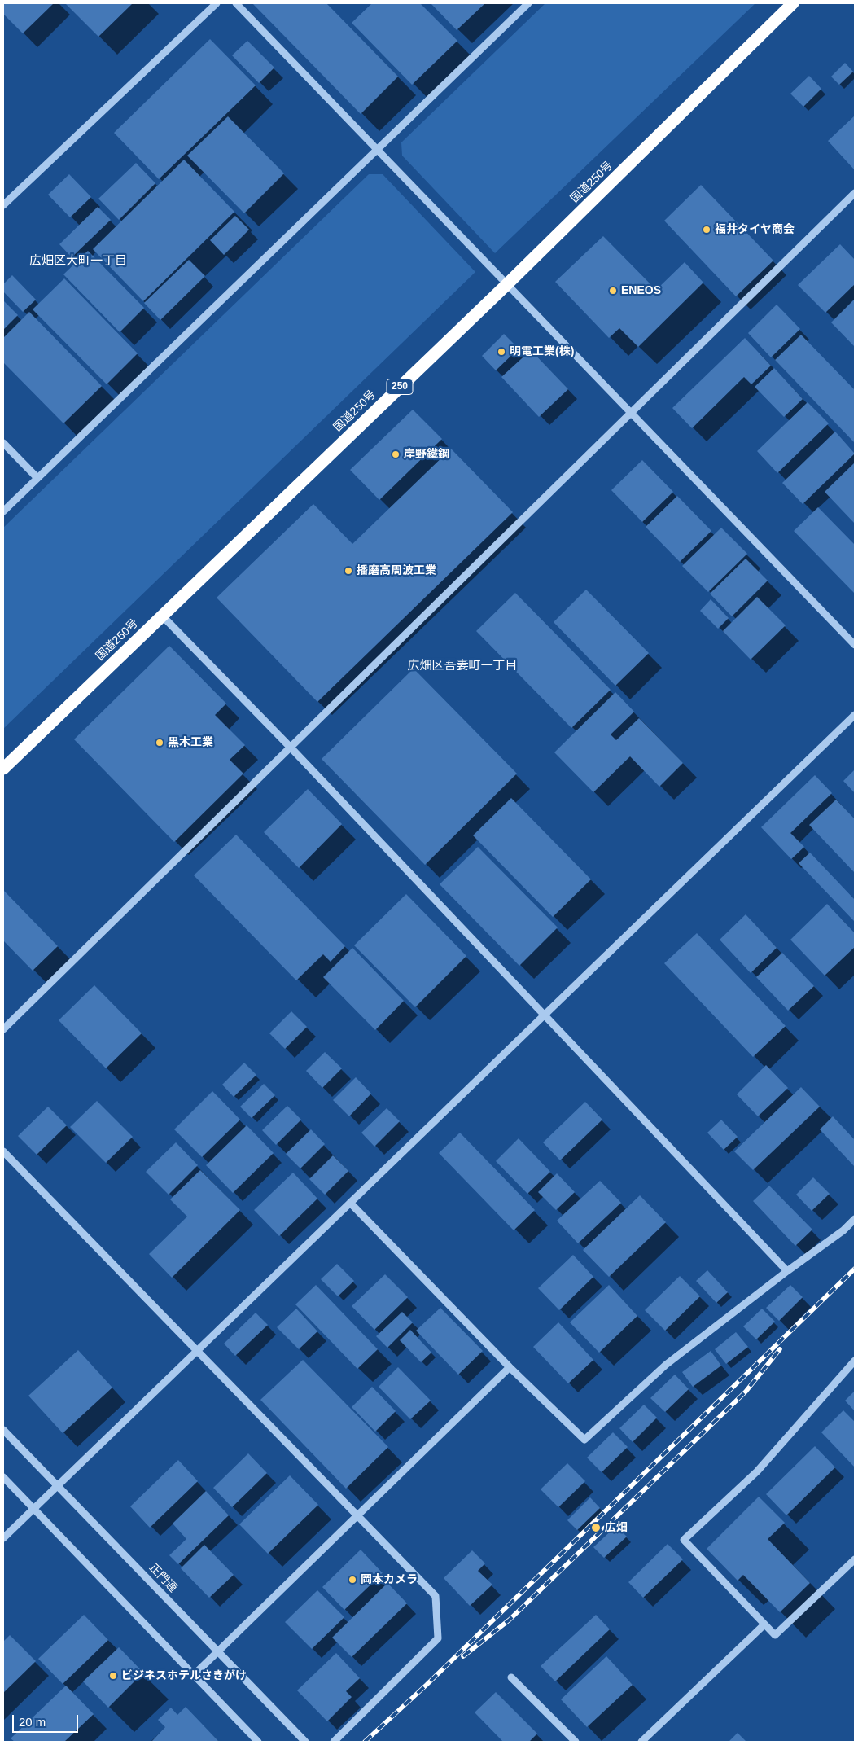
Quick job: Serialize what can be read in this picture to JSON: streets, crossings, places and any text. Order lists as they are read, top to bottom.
{
  "streets": {
    "highway": ["国道250号", "250"],
    "street": ["正門通"]
  },
  "districts": ["広畑区大町一丁目", "広畑区吾妻町一丁目"],
  "places": [
    "福井タイヤ商会",
    "ENEOS",
    "明電工業(株)",
    "岸野鐵鋼",
    "播磨高周波工業",
    "黒木工業",
    "広畑",
    "岡本カメラ",
    "ビジネスホテルさきがけ"
  ],
  "scale_bar": "20 m"
}
